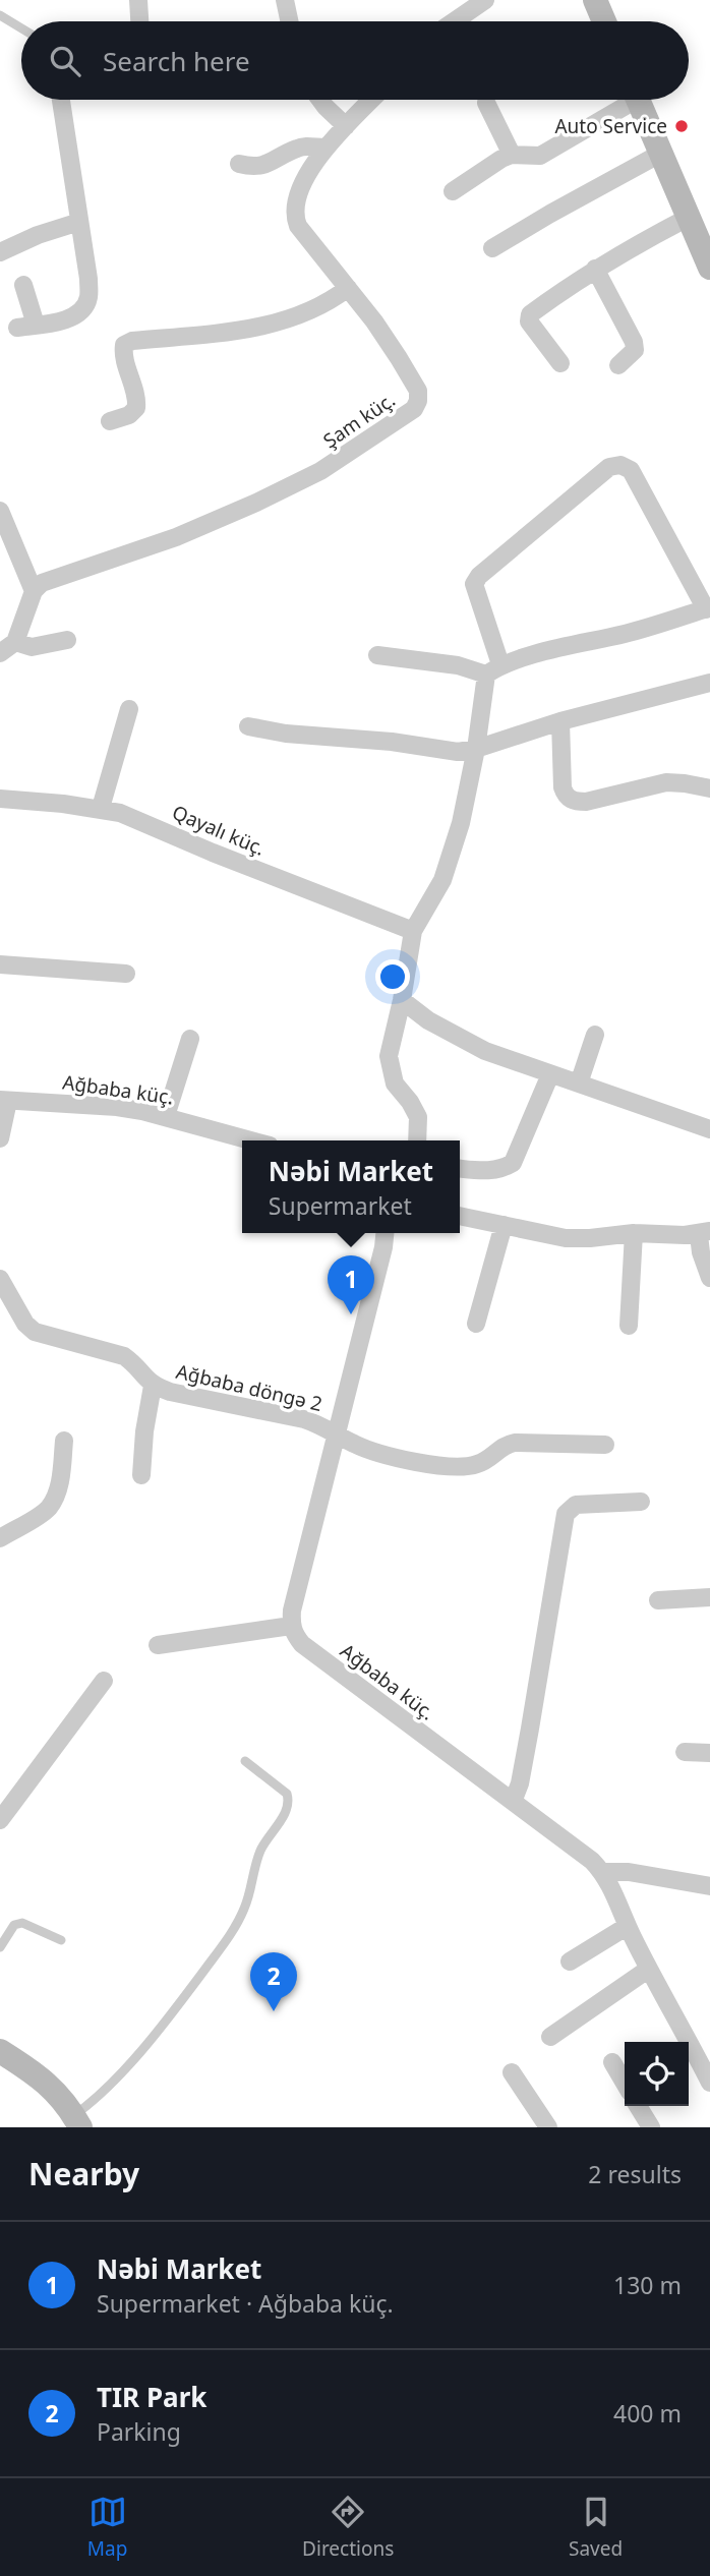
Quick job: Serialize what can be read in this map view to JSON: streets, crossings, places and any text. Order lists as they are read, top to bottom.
{
  "streets": {
    "street": [
      "Şam küç.",
      "Qayalı küç.",
      "Ağbaba küç.",
      "Ağbaba döngə 2"
    ]
  },
  "places": ["Auto Service"],
  "page": {
    "search": "Search here",
    "popup": ["Nəbi Market", "Supermarket"],
    "pins": ["1", "2"],
    "heading": ["Nearby", "2 results"],
    "list": [
      {
        "mark": "1",
        "name": "Nəbi Market",
        "note": "Supermarket · Ağbaba küç.",
        "value": "130 m"
      },
      {
        "mark": "2",
        "name": "TIR Park",
        "note": "Parking",
        "value": "400 m"
      }
    ],
    "nav": ["Map", "Directions", "Saved"]
  }
}
